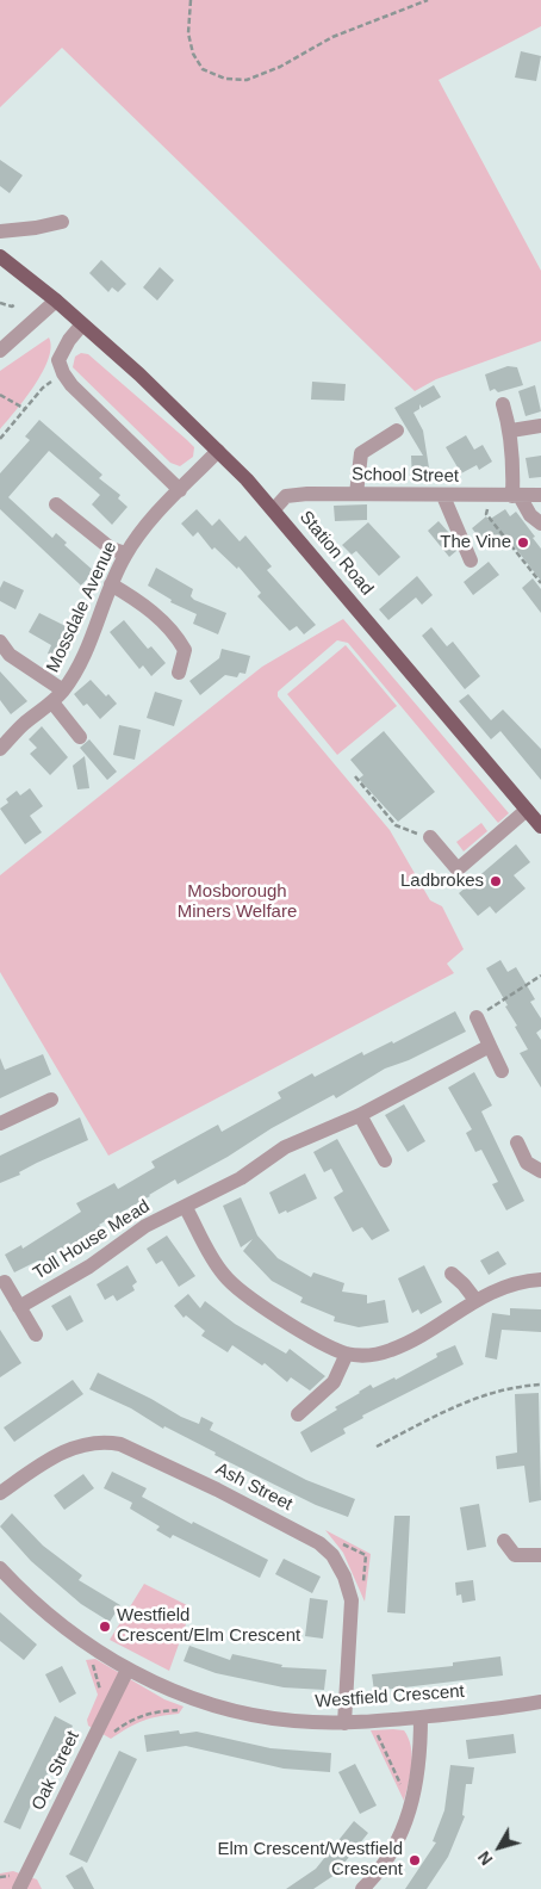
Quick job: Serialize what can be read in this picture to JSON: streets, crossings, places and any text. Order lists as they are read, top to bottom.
{
  "streets": {
    "main road": ["Station Road"],
    "street": [
      "School Street",
      "Mossdale Avenue",
      "Toll House Mead",
      "Ash Street",
      "Westfield Crescent",
      "Oak Street"
    ]
  },
  "crossings": [
    ["School Street", "Station Road"],
    ["Station Road", "Mossdale Avenue"],
    ["Ash Street", "Westfield Crescent"],
    ["Westfield Crescent", "Oak Street"]
  ],
  "parks": ["Mosborough Miners Welfare"],
  "places": [
    "The Vine",
    "Ladbrokes",
    "Westfield Crescent/Elm Crescent",
    "Elm Crescent/Westfield Crescent"
  ],
  "north": "bottom left"
}
